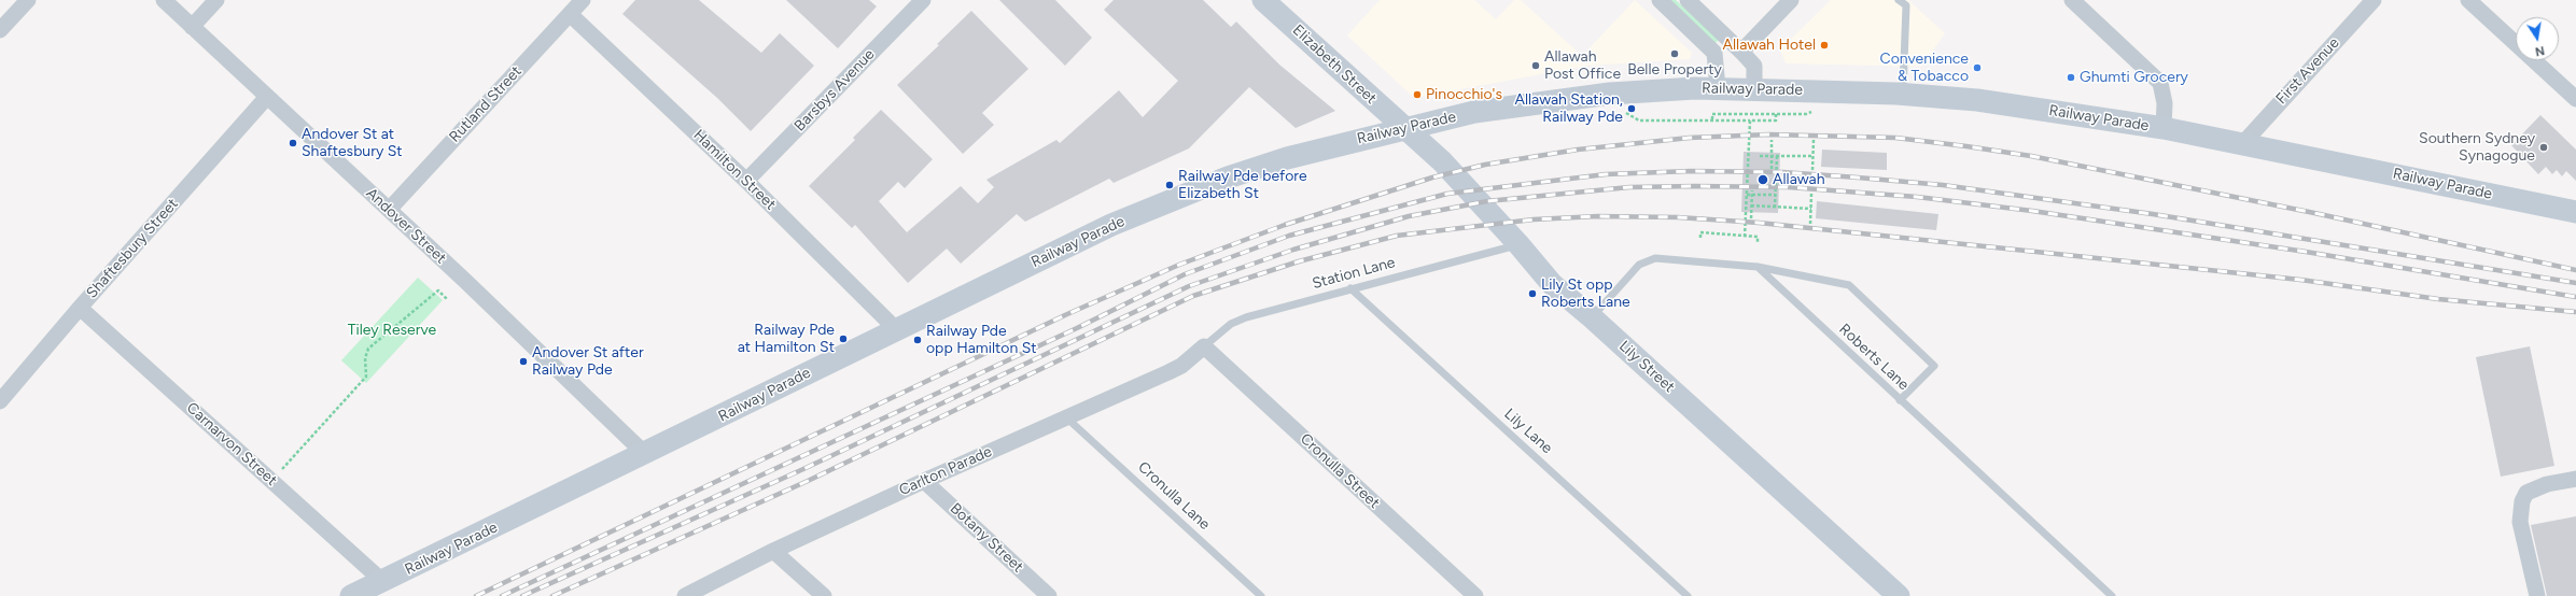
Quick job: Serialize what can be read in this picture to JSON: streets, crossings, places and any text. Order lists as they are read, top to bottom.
{
  "streets": {
    "main road": ["Elizabeth Street", "Railway Parade", "Lily Street"],
    "street": [
      "First Avenue",
      "Barsbys Avenue",
      "Rutland Street",
      "Hamilton Street",
      "Andover Street",
      "Shaftesbury Street",
      "Carnarvon Street",
      "Carlton Parade",
      "Cronulla Street",
      "Botany Street"
    ],
    "lane": [
      "Station Lane",
      "Roberts Lane",
      "Lily Lane",
      "Cronulla Lane"
    ]
  },
  "crossings": [
    ["Elizabeth Street", "Railway Parade"],
    ["Elizabeth Street", "Lily Street"],
    ["First Avenue", "Railway Parade"],
    ["Railway Parade", "Hamilton Street"],
    ["Railway Parade", "Andover Street"],
    ["Railway Parade", "Lily Street"],
    ["Railway Parade", "Carnarvon Street"],
    ["Barsbys Avenue", "Hamilton Street"],
    ["Rutland Street", "Hamilton Street"],
    ["Rutland Street", "Andover Street"],
    ["Andover Street", "Shaftesbury Street"],
    ["Shaftesbury Street", "Carnarvon Street"],
    ["Station Lane", "Lily Street"],
    ["Station Lane", "Lily Lane"],
    ["Station Lane", "Carlton Parade"],
    ["Station Lane", "Cronulla Street"],
    ["Carlton Parade", "Cronulla Street"],
    ["Carlton Parade", "Cronulla Lane"],
    ["Carlton Parade", "Botany Street"]
  ],
  "parks": ["Tiley Reserve"],
  "places": [
    "Allawah Hotel",
    "Belle Property",
    "Allawah Post Office",
    "Convenience & Tobacco",
    "Ghumti Grocery",
    "Pinocchio's",
    "Allawah Station, Railway Pde",
    "Andover St at Shaftesbury St",
    "Southern Sydney Synagogue",
    "Allawah",
    "Railway Pde before Elizabeth St",
    "Lily St opp Roberts Lane",
    "Railway Pde at Hamilton St",
    "Railway Pde opp Hamilton St",
    "Andover St after Railway Pde"
  ],
  "north": "bottom"
}
